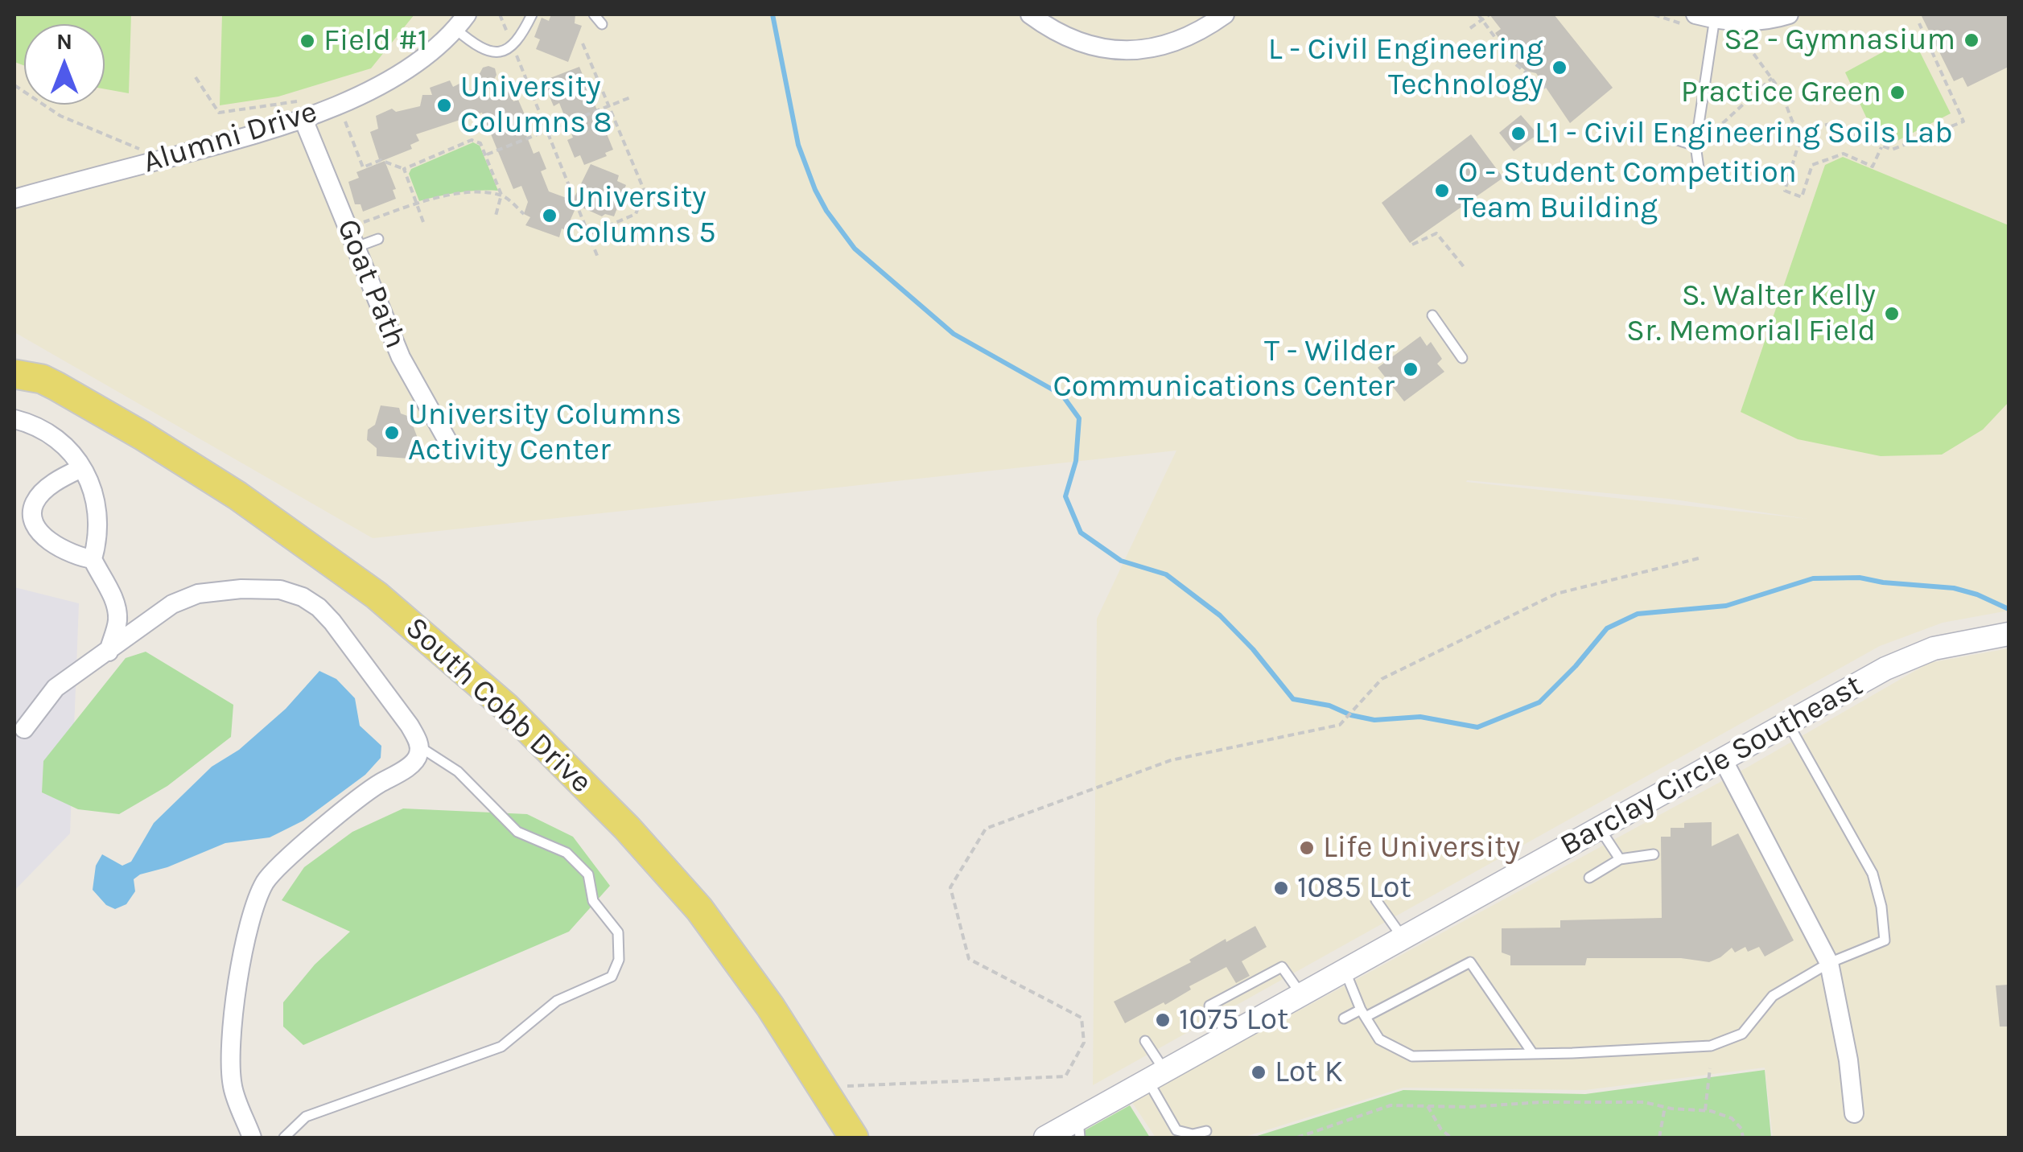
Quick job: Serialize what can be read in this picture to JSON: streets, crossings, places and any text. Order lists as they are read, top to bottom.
{
  "streets": {
    "main road": ["South Cobb Drive"],
    "street": ["Alumni Drive", "Goat Path", "Barclay Circle Southeast"]
  },
  "crossings": [
    ["Alumni Drive", "Goat Path"]
  ],
  "places": [
    "S2 - Gymnasium",
    "Field #1",
    "L - Civil Engineering Technology",
    "Practice Green",
    "University Columns 8",
    "L1 - Civil Engineering Soils Lab",
    "O - Student Competition Team Building",
    "University Columns 5",
    "S. Walter Kelly Sr. Memorial Field",
    "T - Wilder Communications Center",
    "University Columns Activity Center",
    "Life University",
    "1085 Lot",
    "1075 Lot",
    "Lot K"
  ],
  "north": "top"
}
